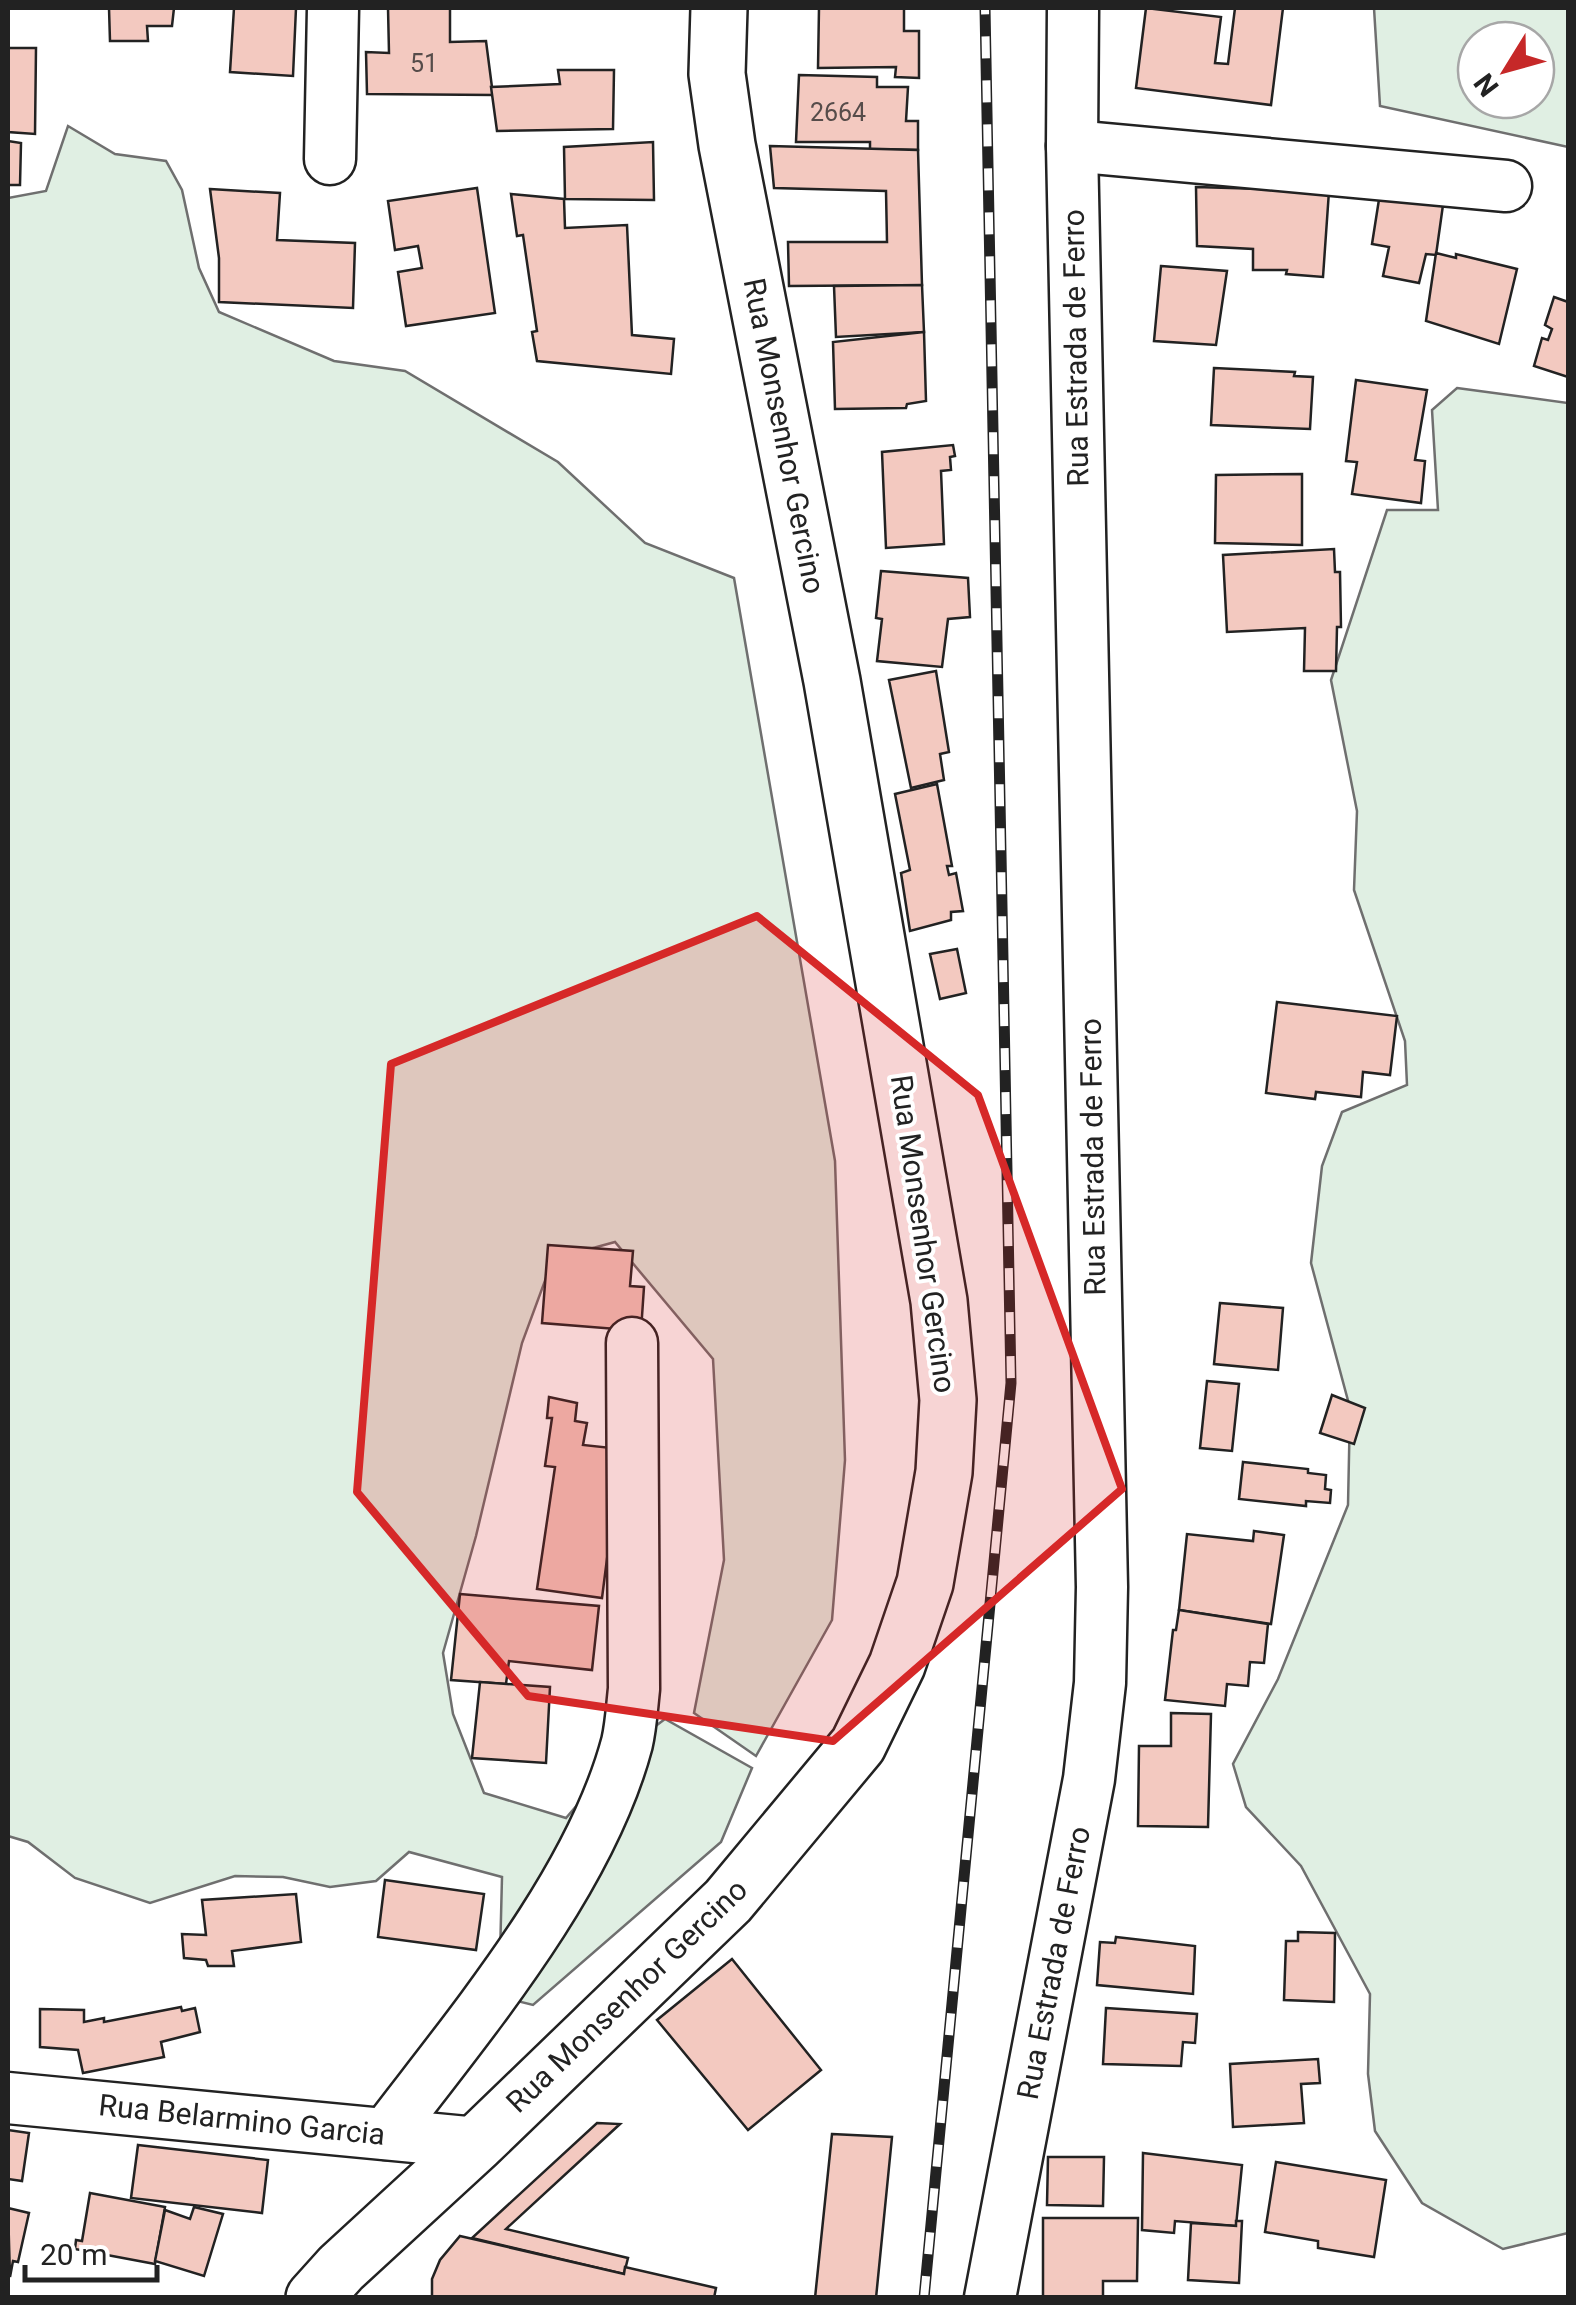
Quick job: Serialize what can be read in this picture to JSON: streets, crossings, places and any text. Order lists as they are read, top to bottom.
{
  "streets": {
    "main road": ["Rua Monsenhor Gercino"],
    "street": ["Rua Estrada de Ferro", "Rua Belarmino Garcia"]
  },
  "crossings": [
    ["Rua Monsenhor Gercino", "Rua Belarmino Garcia"]
  ],
  "house_numbers": ["51", "2664"],
  "scale_bar": "20 m",
  "north": "bottom left"
}
